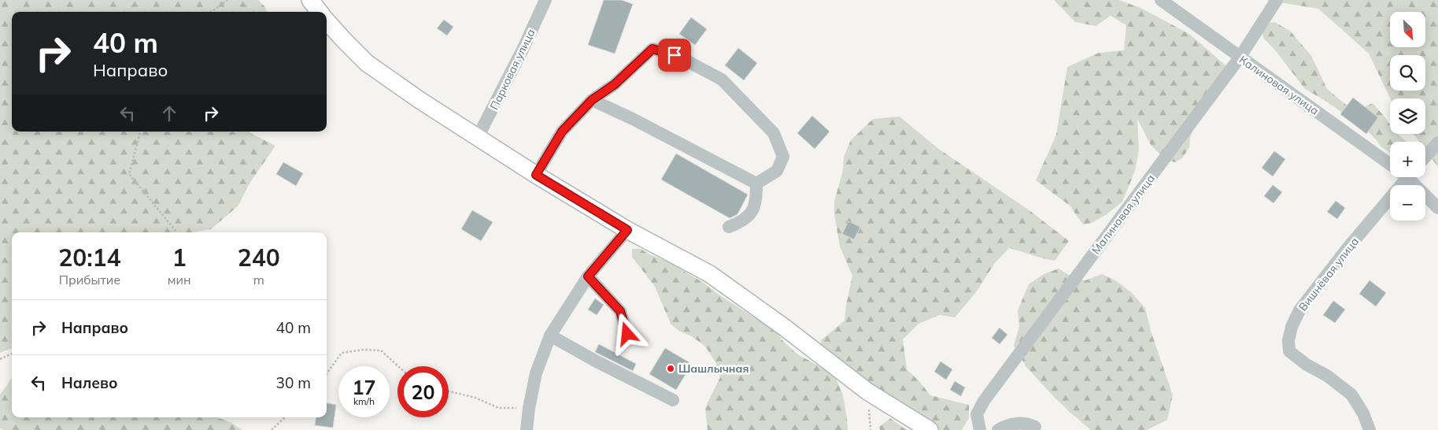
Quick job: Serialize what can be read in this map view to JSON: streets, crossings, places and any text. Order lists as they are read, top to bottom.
{
  "streets": {
    "street": [
      "Парковая улица",
      "Калиновая улица",
      "Малиновая улица",
      "Вишнёвая улица"
    ]
  },
  "crossings": [
    ["Калиновая улица", "Малиновая улица"]
  ],
  "places": ["Шашлычная"],
  "north": "bottom right",
  "page": {
    "map_buttons": ["+", "−"],
    "turn": ["40 m", "Направо"],
    "eta": [
      "20:14",
      "Прибытие",
      "1",
      "мин",
      "240",
      "m"
    ],
    "list": [
      {
        "name": "Направо",
        "value": "40 m"
      },
      {
        "name": "Налево",
        "value": "30 m"
      }
    ],
    "speed": "17 km/h",
    "limit": "20"
  }
}
